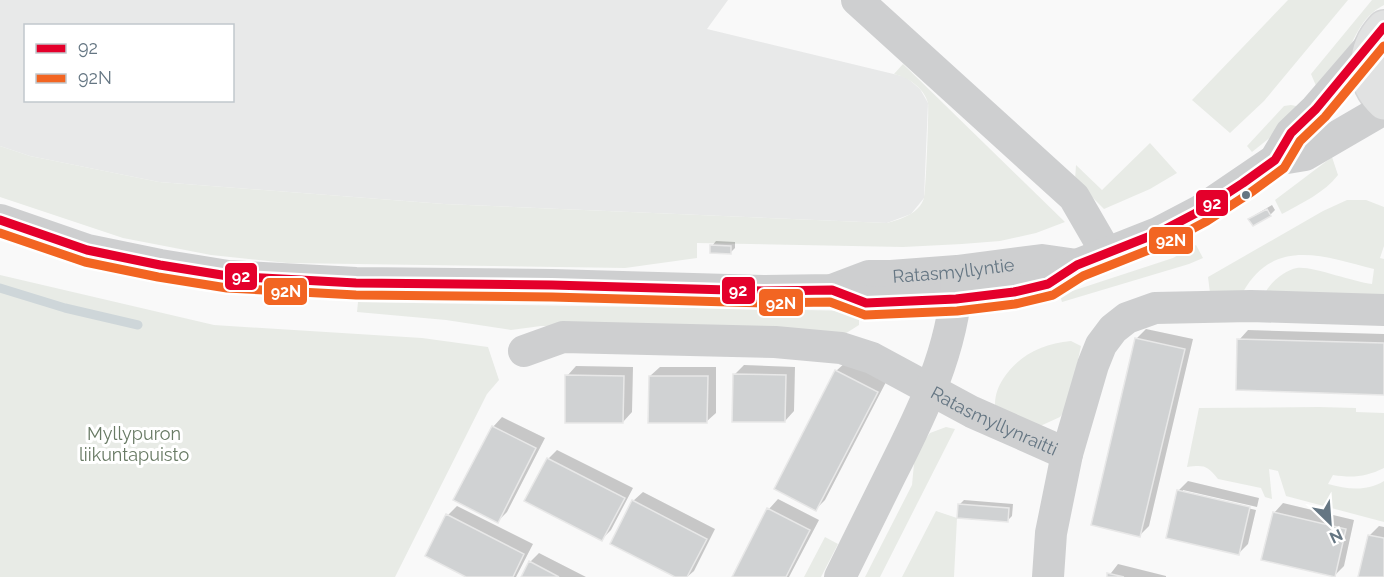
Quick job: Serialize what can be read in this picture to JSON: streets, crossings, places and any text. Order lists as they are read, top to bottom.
{
  "streets": {
    "street": ["Ratasmyllyntie", "Ratasmyllynraitti"]
  },
  "parks": ["Myllypuron liikuntapuisto"],
  "lines": ["transit line 92", "transit line 92N"],
  "legend": ["92", "92N"],
  "north": "bottom right"
}
